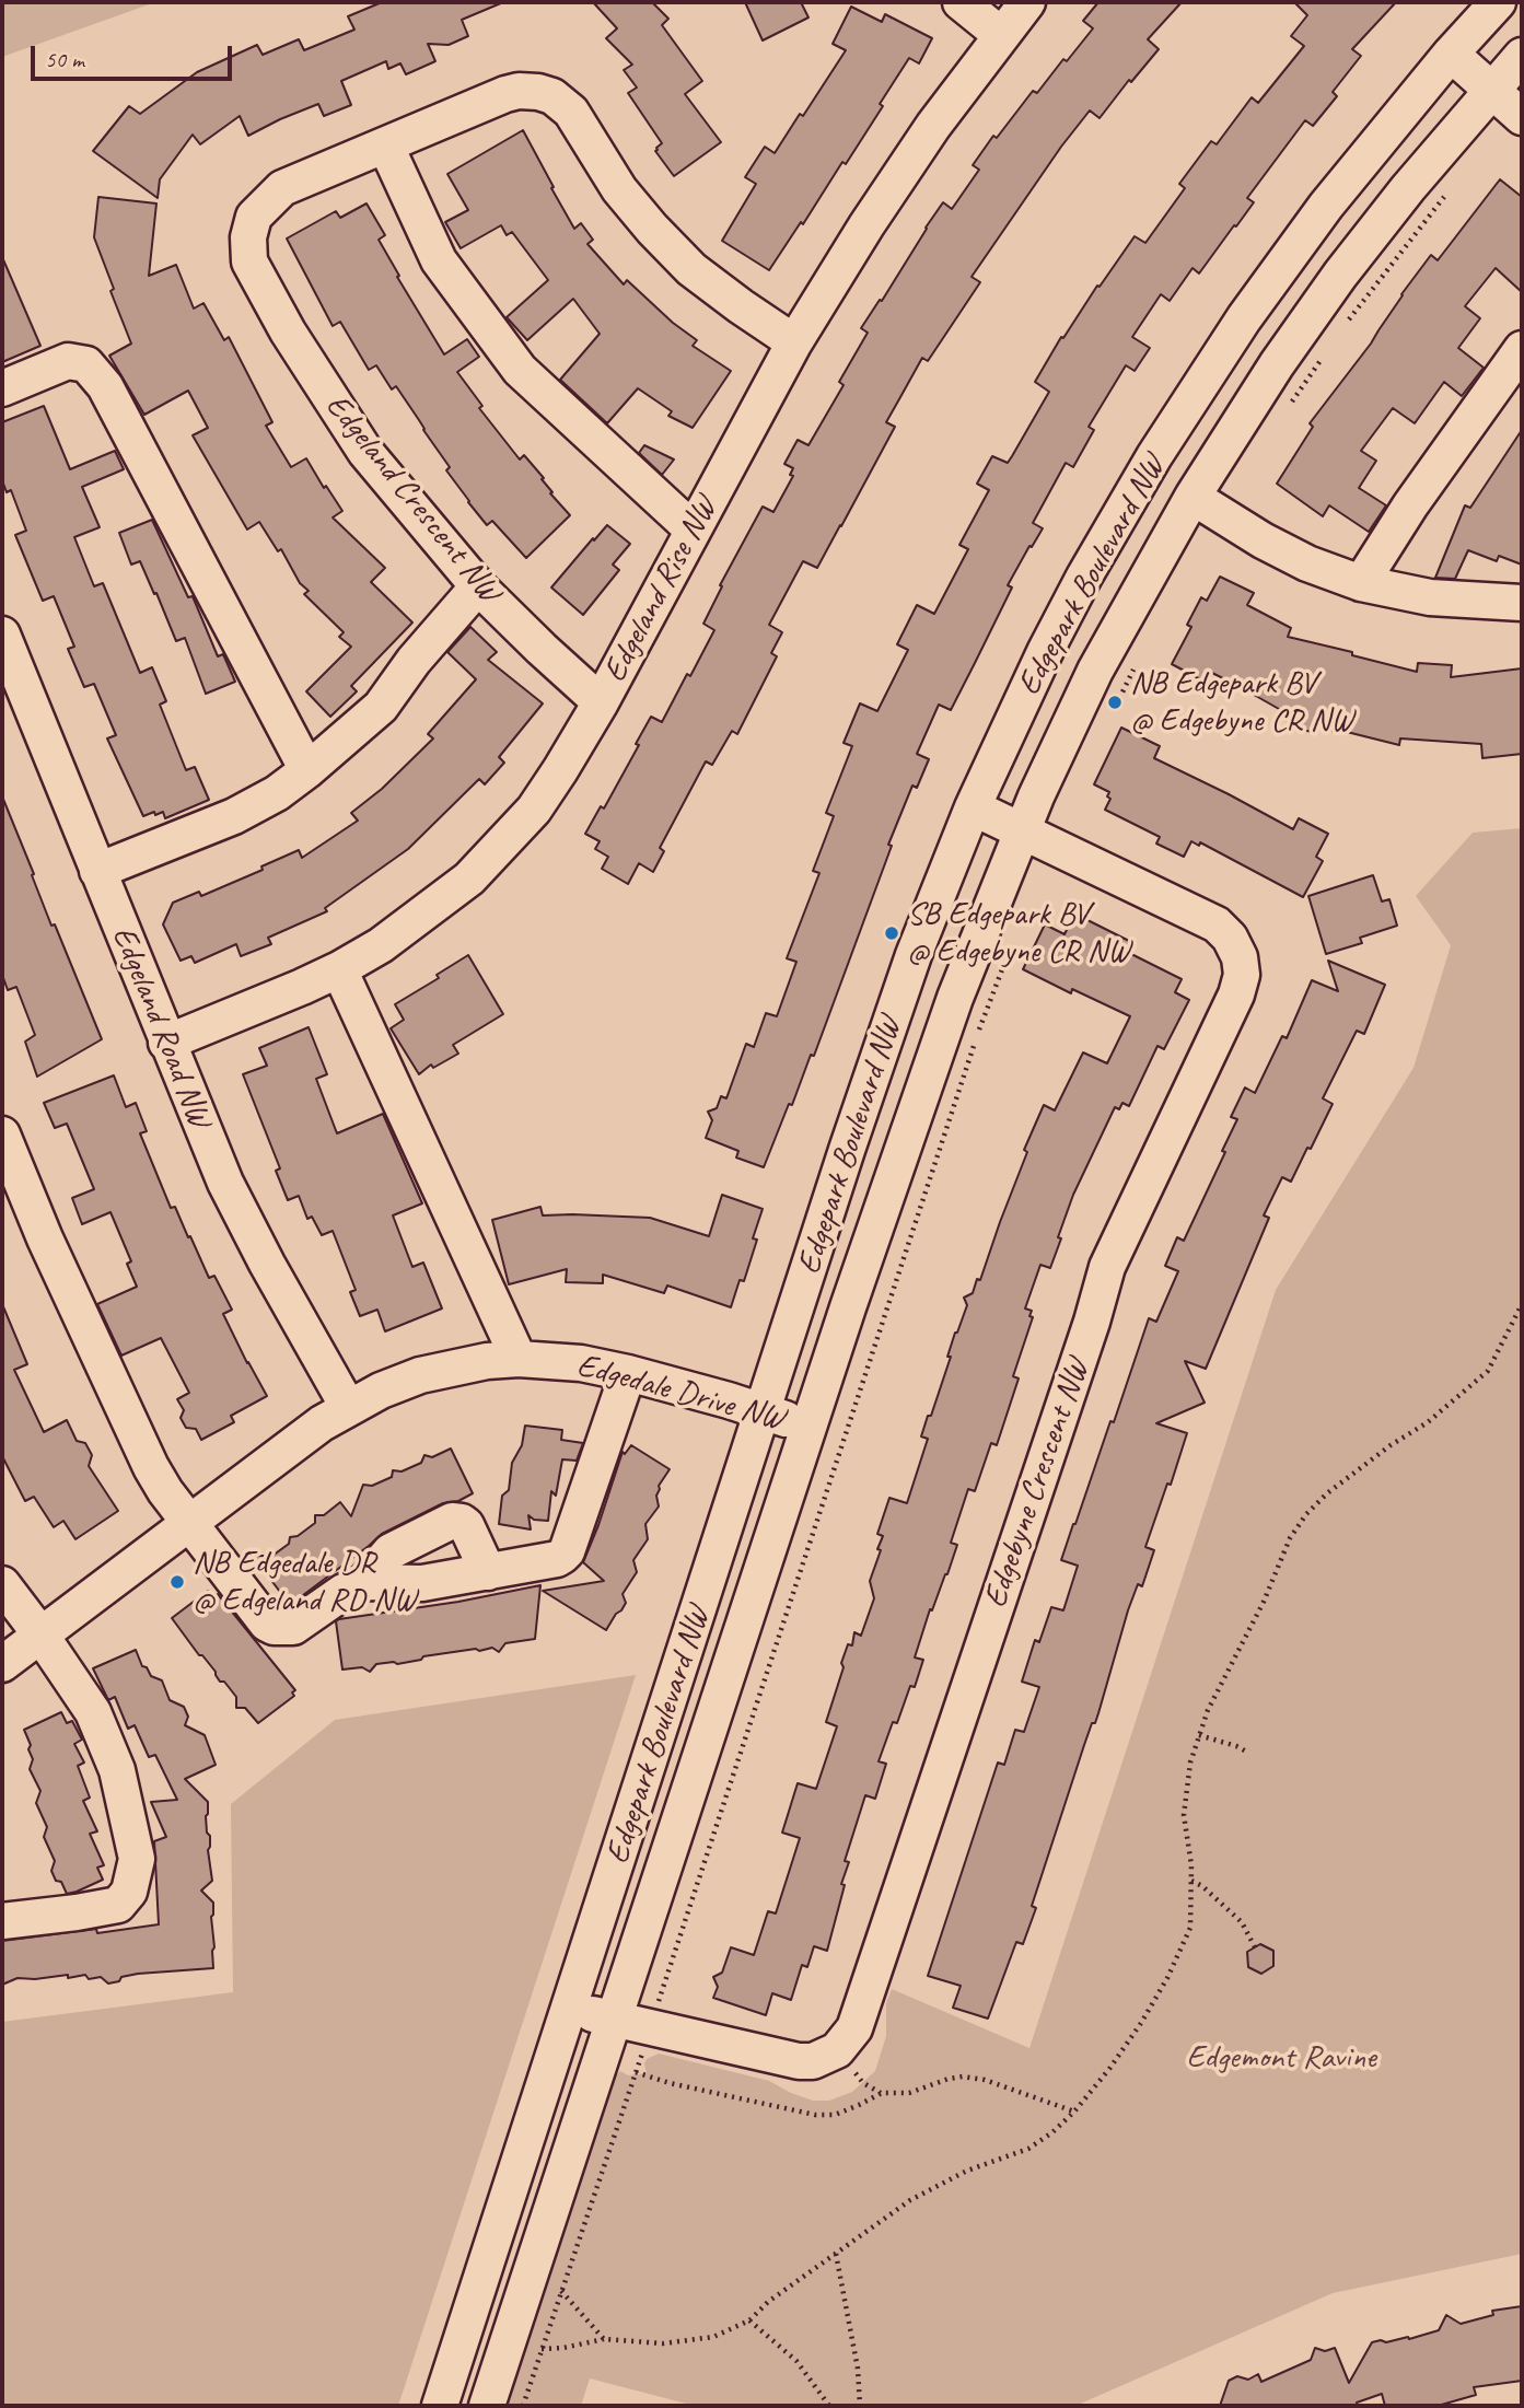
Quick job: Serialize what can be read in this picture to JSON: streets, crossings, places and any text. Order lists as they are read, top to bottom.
{
  "streets": {
    "street": [
      "Edgeland Crescent NW",
      "Edgepark Boulevard NW",
      "Edgeland Rise NW",
      "Edgeland Road NW",
      "Edgedale Drive NW",
      "Edgebyne Crescent NW"
    ]
  },
  "crossings": [
    ["Edgeland Crescent NW", "Edgeland Rise NW"],
    ["Edgepark Boulevard NW", "Edgedale Drive NW"],
    ["Edgepark Boulevard NW", "Edgebyne Crescent NW"],
    ["Edgeland Rise NW", "Edgeland Road NW"],
    ["Edgeland Road NW", "Edgedale Drive NW"]
  ],
  "parks": ["Edgemont Ravine"],
  "places": ["NB Edgepark BV @ Edgebyne CR NW", "SB Edgepark BV @ Edgebyne CR NW", "NB Edgedale DR @ Edgeland RD NW"],
  "scale_bar": "50 m"
}
